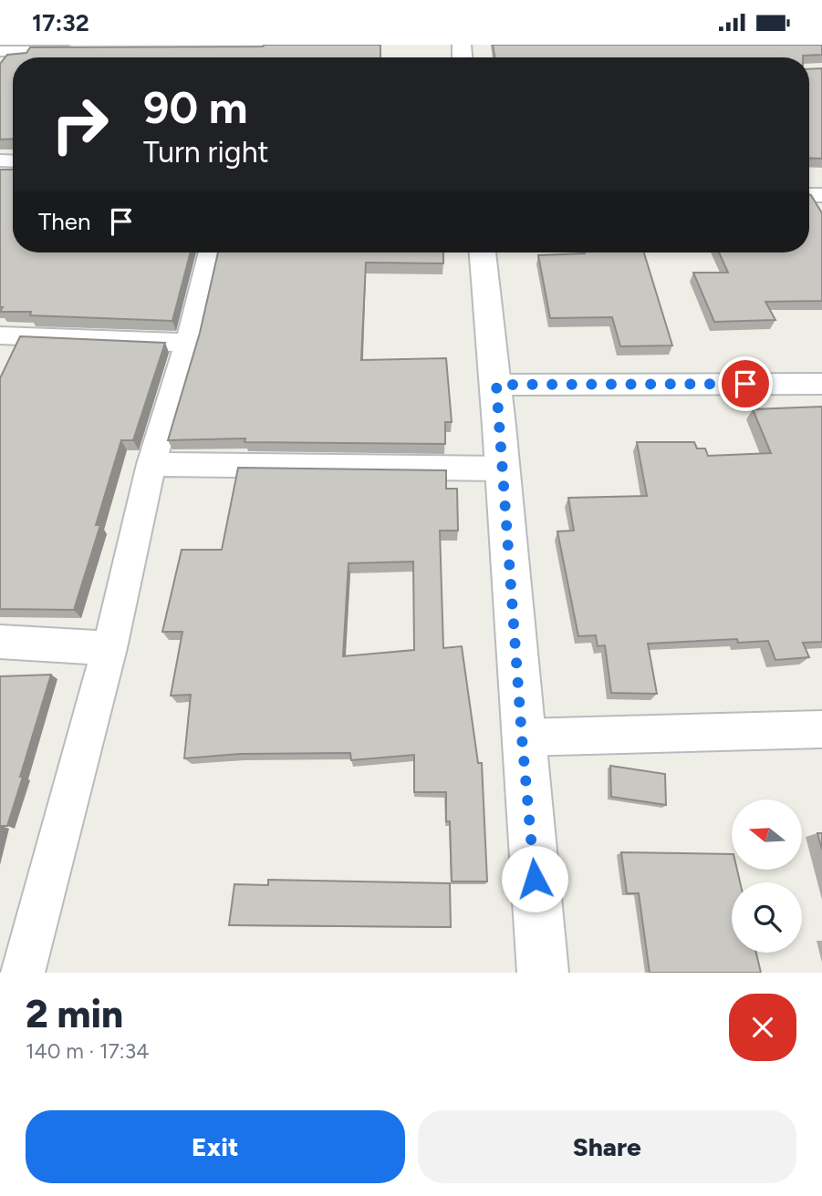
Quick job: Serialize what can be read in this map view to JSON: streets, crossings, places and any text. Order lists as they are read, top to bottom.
{
  "north": "left",
  "page": {
    "status": "17:32",
    "turn": ["90 m", "Turn right"],
    "then": "Then",
    "heading": ["2 min", "140 m · 17:34"],
    "buttons": ["Exit", "Share"]
  }
}
